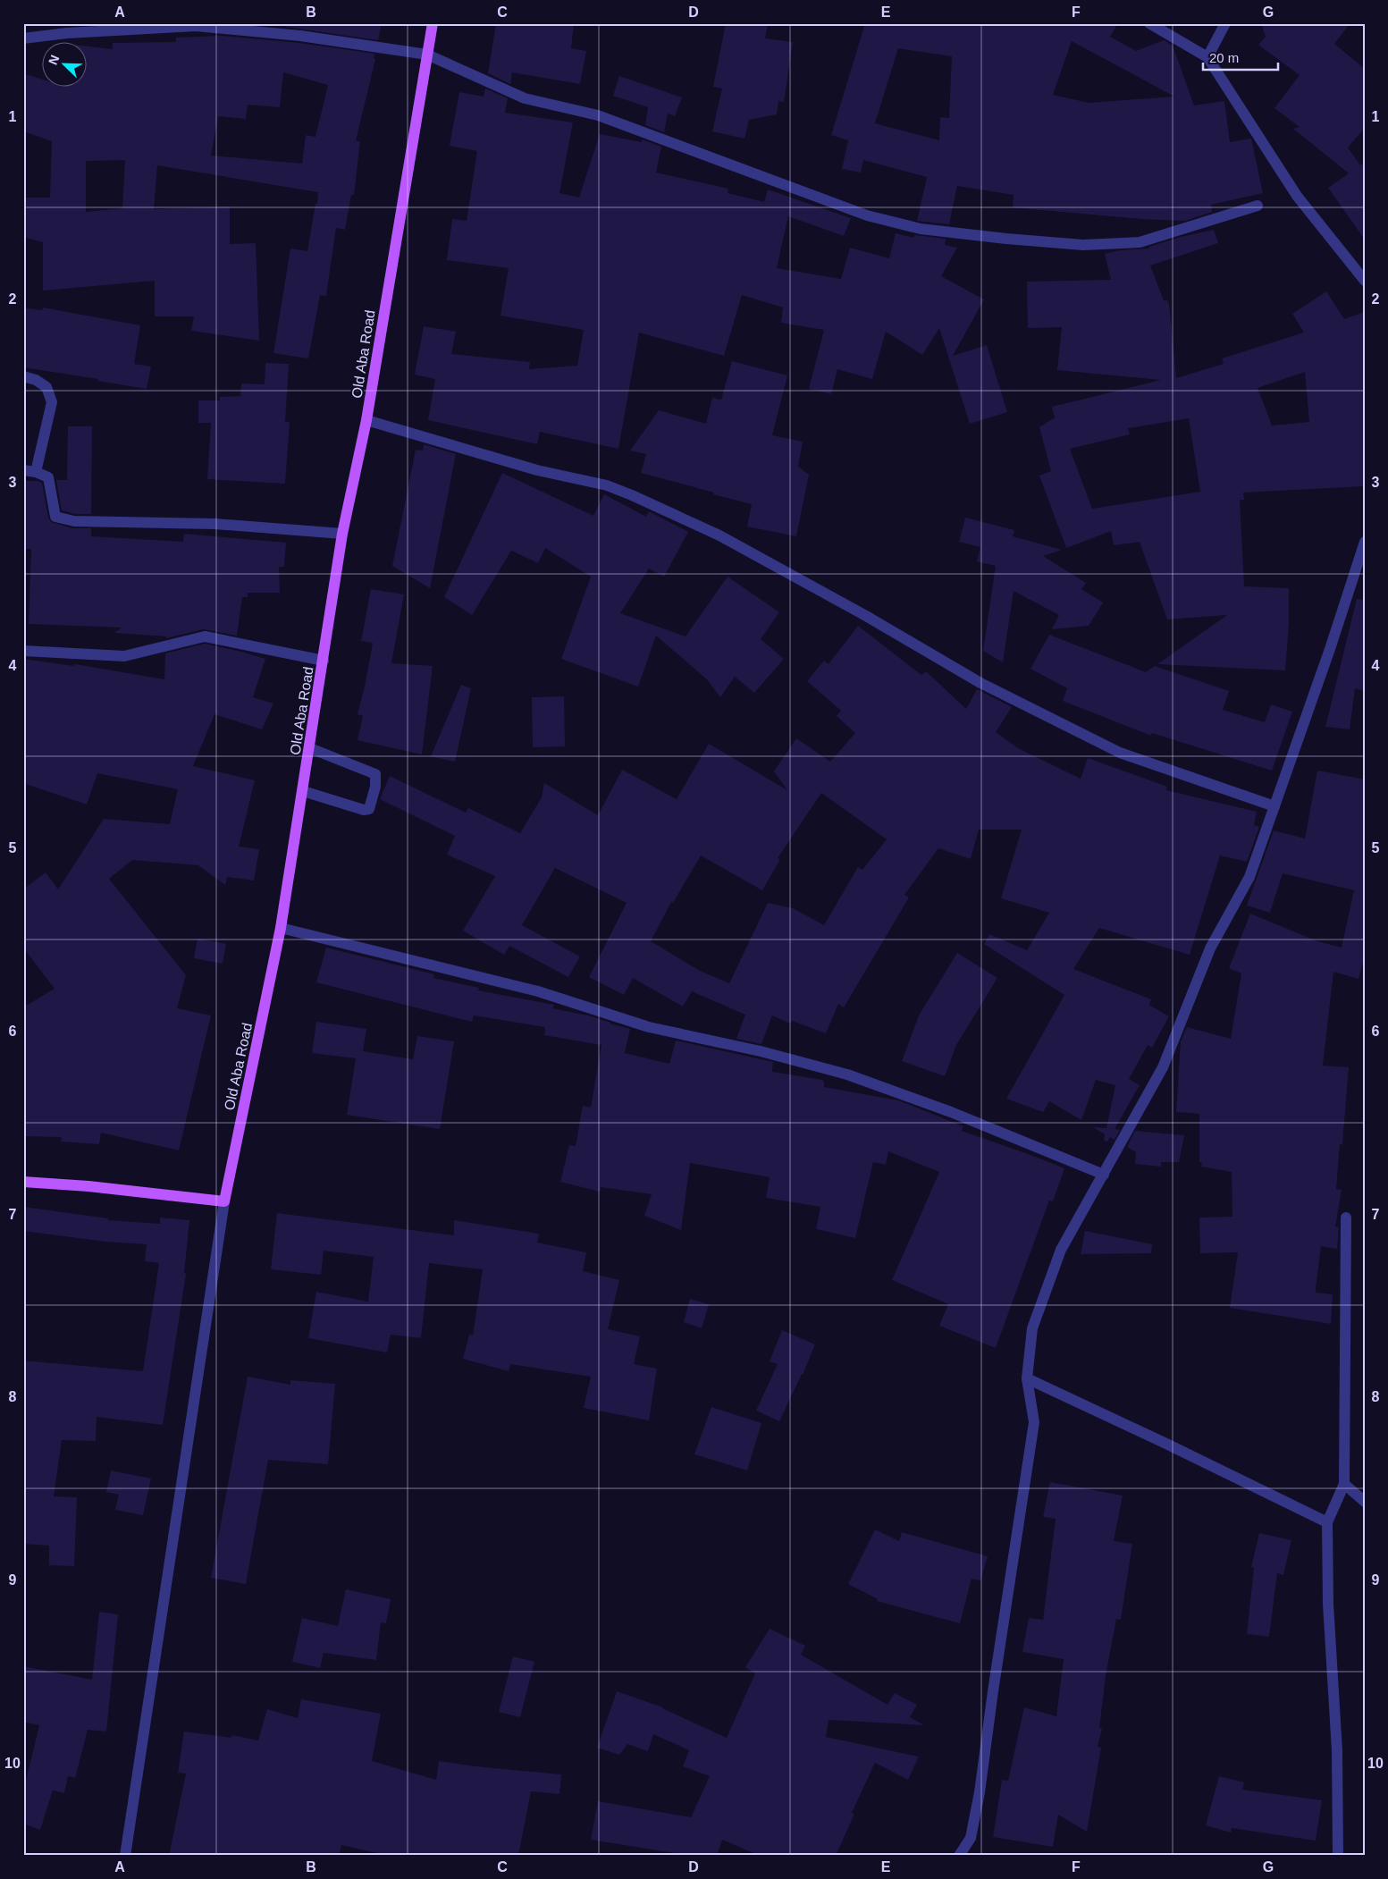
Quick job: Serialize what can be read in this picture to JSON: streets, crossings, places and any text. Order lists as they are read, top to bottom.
{
  "streets": {
    "main road": ["Old Aba Road"]
  },
  "scale_bar": "20 m",
  "north": "top left",
  "grid": {
    "columns": [
      "A",
      "B",
      "C",
      "D",
      "E",
      "F",
      "G"
    ],
    "rows": [
      "1",
      "2",
      "3",
      "4",
      "5",
      "6",
      "7",
      "8",
      "9",
      "10"
    ]
  }
}
